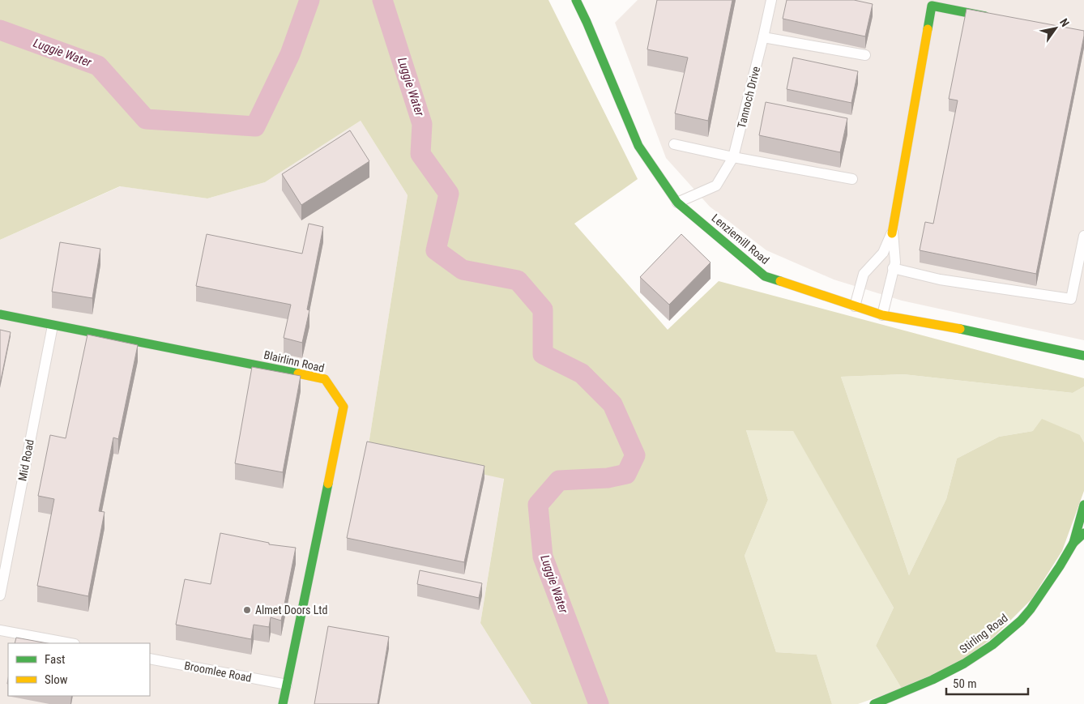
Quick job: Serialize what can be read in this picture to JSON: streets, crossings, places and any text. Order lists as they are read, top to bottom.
{
  "streets": {
    "main road": ["Lenziemill Road", "Blairlinn Road", "Stirling Road"],
    "street": ["Tannoch Drive", "Mid Road", "Broomlee Road"]
  },
  "crossings": [
    ["Tannoch Drive", "Lenziemill Road"],
    ["Blairlinn Road", "Mid Road"],
    ["Blairlinn Road", "Broomlee Road"]
  ],
  "water": ["Luggie Water"],
  "places": ["Almet Doors Ltd"],
  "legend": ["Fast", "Slow"],
  "scale_bar": "50 m",
  "north": "top right"
}
